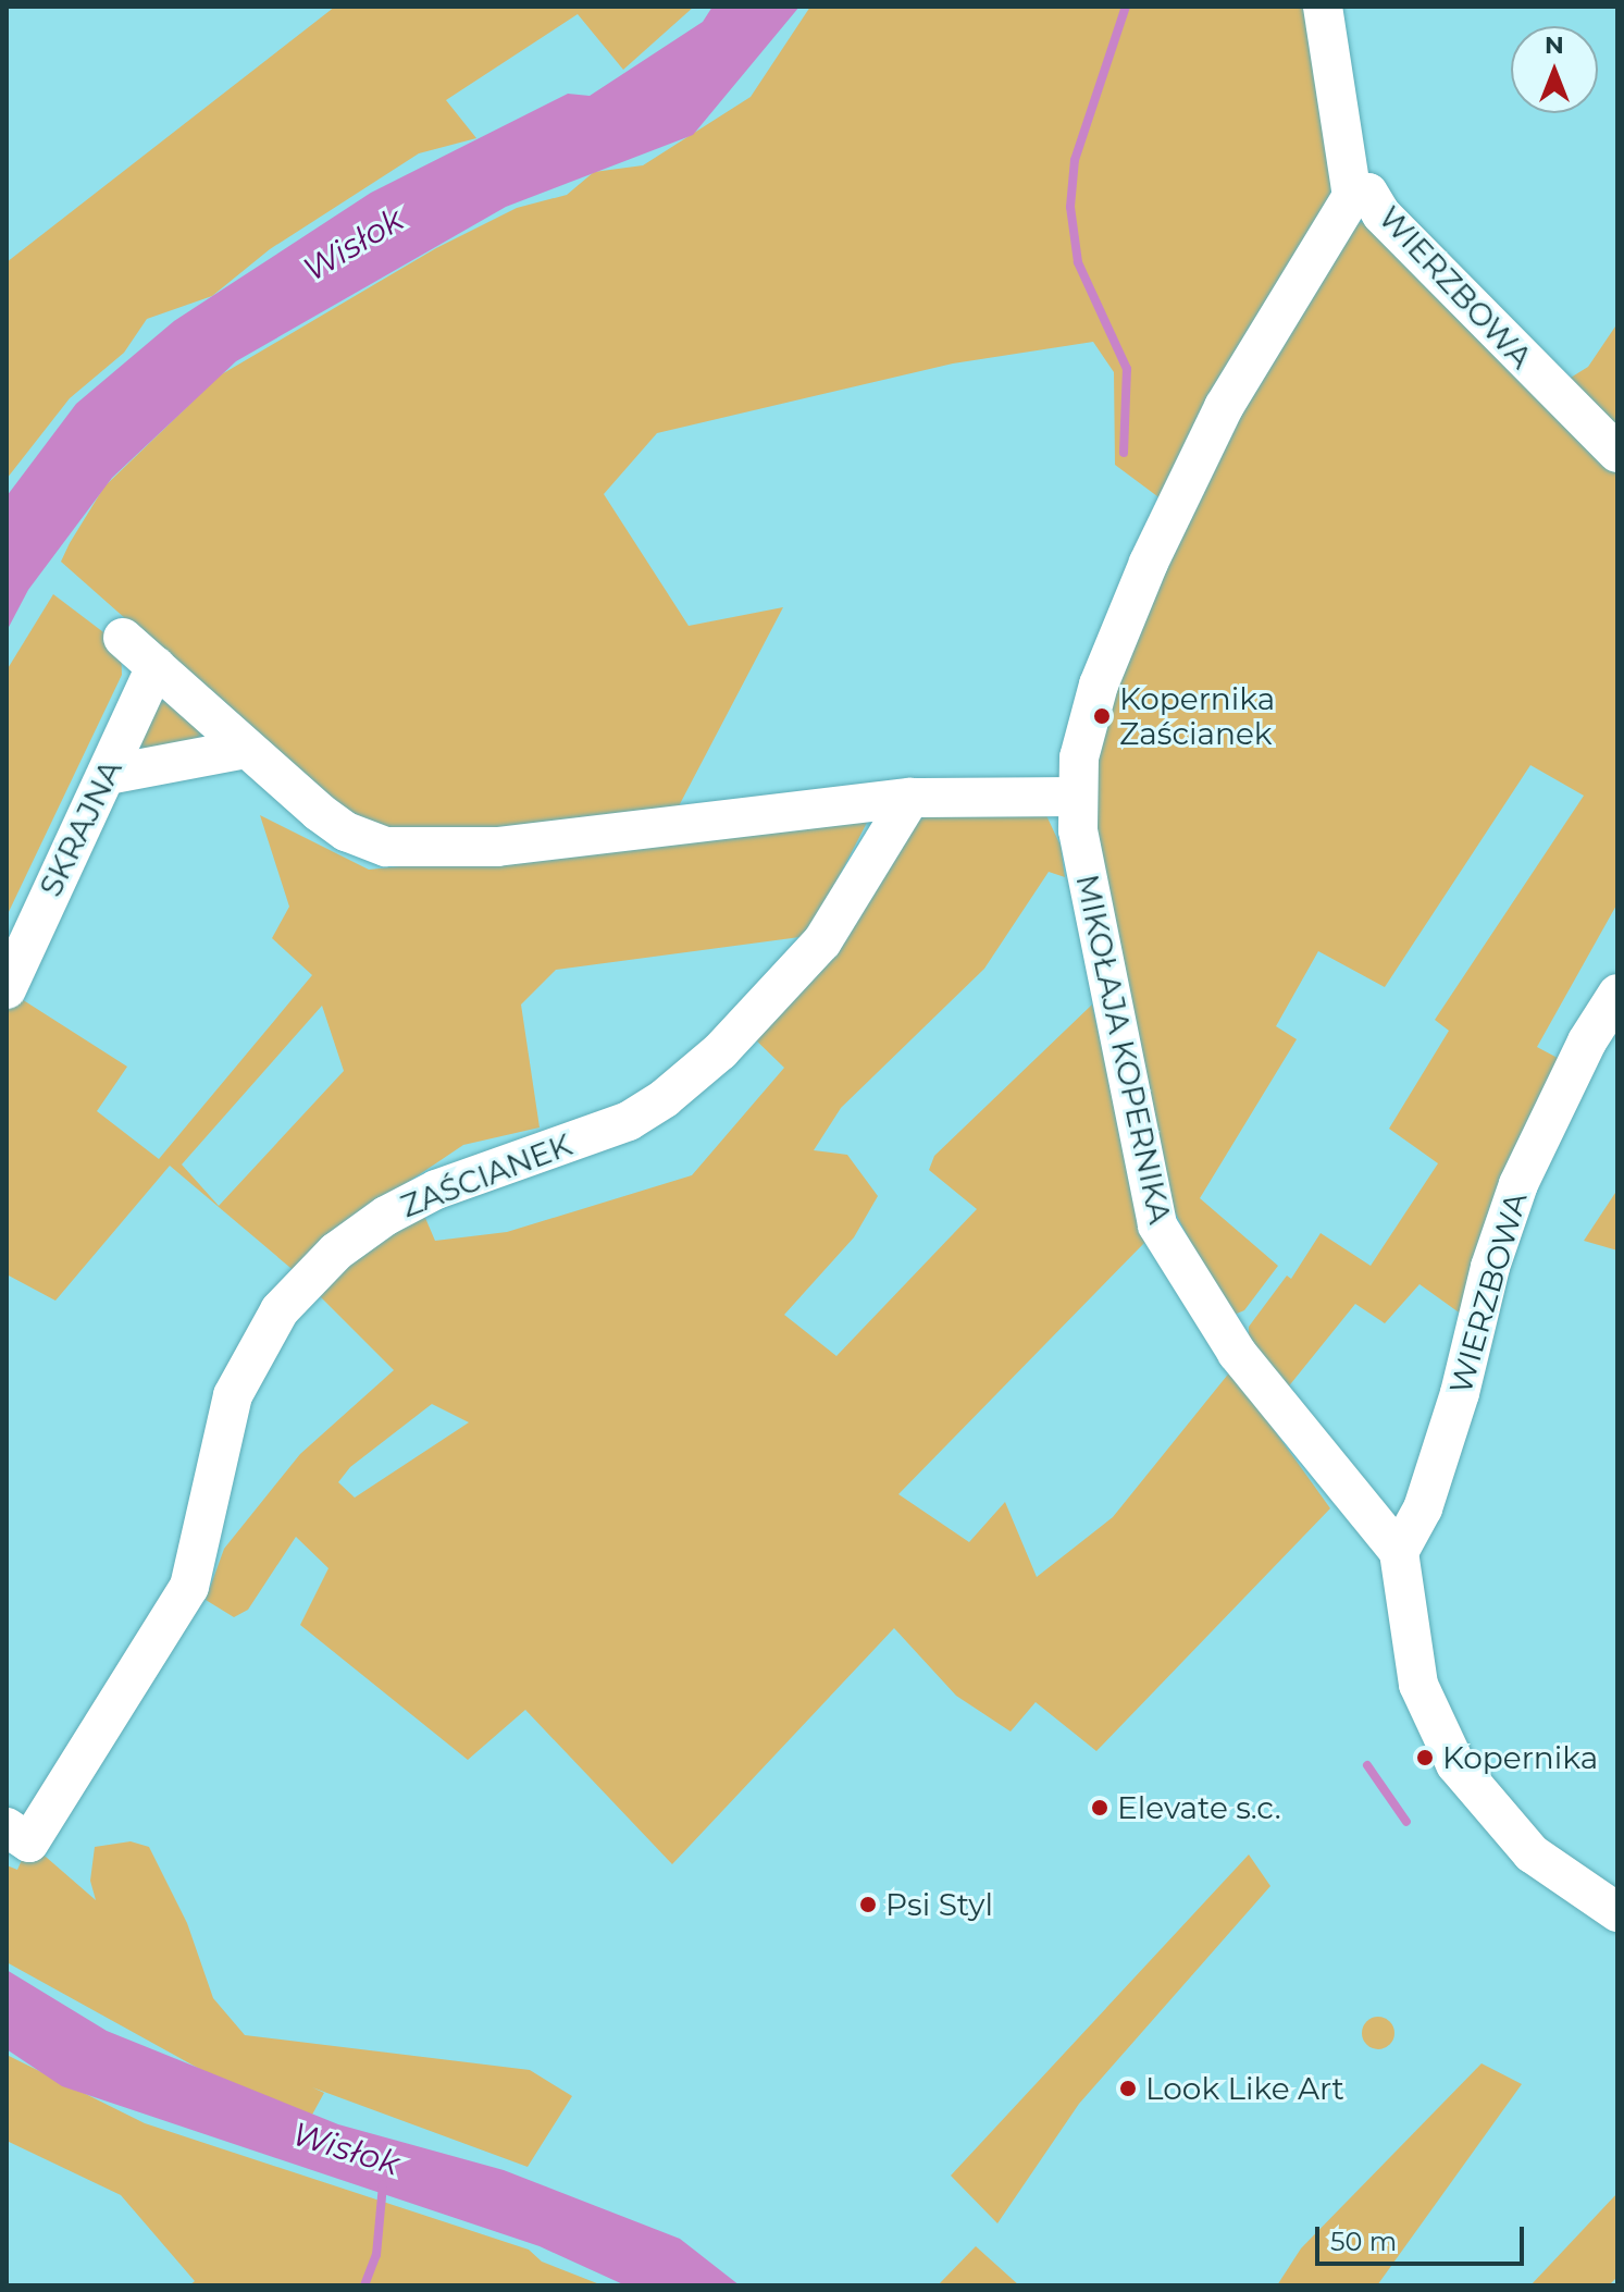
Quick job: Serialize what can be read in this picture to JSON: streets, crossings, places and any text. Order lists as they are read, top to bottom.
{
  "streets": {
    "street": [
      "WIERZBOWA",
      "SKRAJNA",
      "MIKOŁAJA KOPERNIKA",
      "ZAŚCIANEK"
    ]
  },
  "crossings": [
    ["WIERZBOWA", "MIKOŁAJA KOPERNIKA"]
  ],
  "water": ["Wisłok"],
  "places": [
    "Kopernika Zaścianek",
    "Kopernika",
    "Elevate s.c.",
    "Psi Styl",
    "Look Like Art"
  ],
  "scale_bar": "50 m",
  "north": "top"
}
